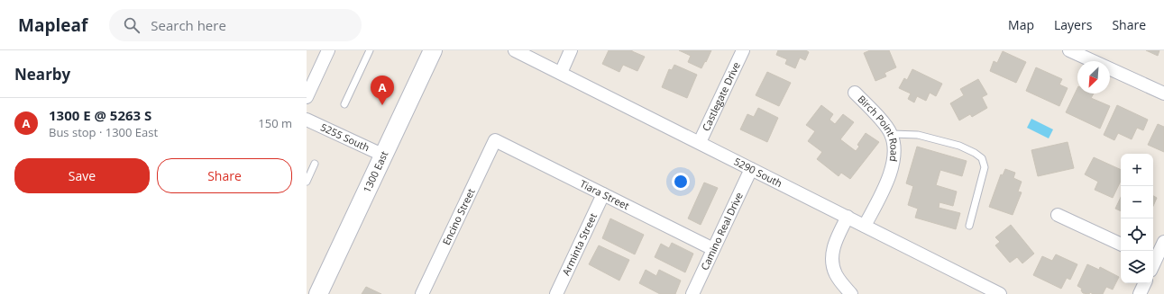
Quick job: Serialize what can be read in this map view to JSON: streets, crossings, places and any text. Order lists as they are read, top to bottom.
{
  "streets": {
    "main road": ["1300 East"],
    "street": [
      "Castlegate Drive",
      "Birch Point Road",
      "5255 South",
      "5290 South",
      "Tiara Street",
      "Encino Street",
      "Camino Real Drive",
      "Arminta Street"
    ]
  },
  "crossings": [
    ["Castlegate Drive", "5290 South"],
    ["Birch Point Road", "5290 South"],
    ["5255 South", "1300 East"],
    ["5290 South", "Camino Real Drive"],
    ["Tiara Street", "Encino Street"],
    ["Tiara Street", "Camino Real Drive"],
    ["Tiara Street", "Arminta Street"]
  ],
  "north": "bottom left",
  "page": {
    "header": "Mapleaf",
    "search": "Search here",
    "nav": ["Map", "Layers", "Share"],
    "heading": "Nearby",
    "pins": "A",
    "list": [
      {
        "mark": "A",
        "name": "1300 E @ 5263 S",
        "note": "Bus stop · 1300 East",
        "value": "150 m"
      }
    ],
    "buttons": ["Save", "Share"],
    "map_buttons": ["+", "−"]
  }
}
